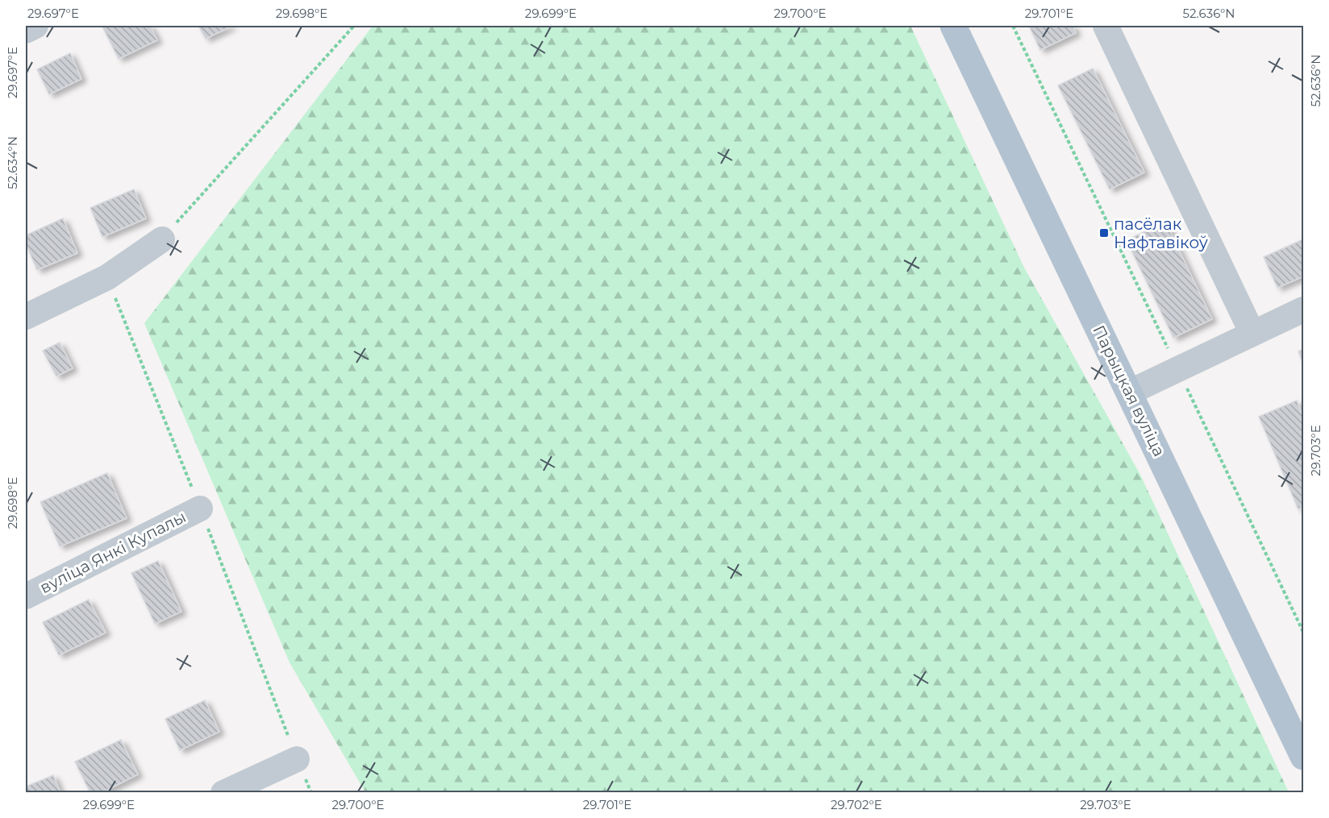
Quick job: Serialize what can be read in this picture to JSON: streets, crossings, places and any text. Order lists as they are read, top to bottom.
{
  "streets": {
    "main road": ["Парыцкая вуліца"],
    "street": ["вуліца Янкі Купалы"]
  },
  "places": {
    "transit": ["пасёлак Нафтавікоў"]
  },
  "coordinates": [
    "29.697°E",
    "29.698°E",
    "29.699°E",
    "29.700°E",
    "29.701°E",
    "52.636°N",
    "52.634°N",
    "29.703°E",
    "29.702°E"
  ]
}
